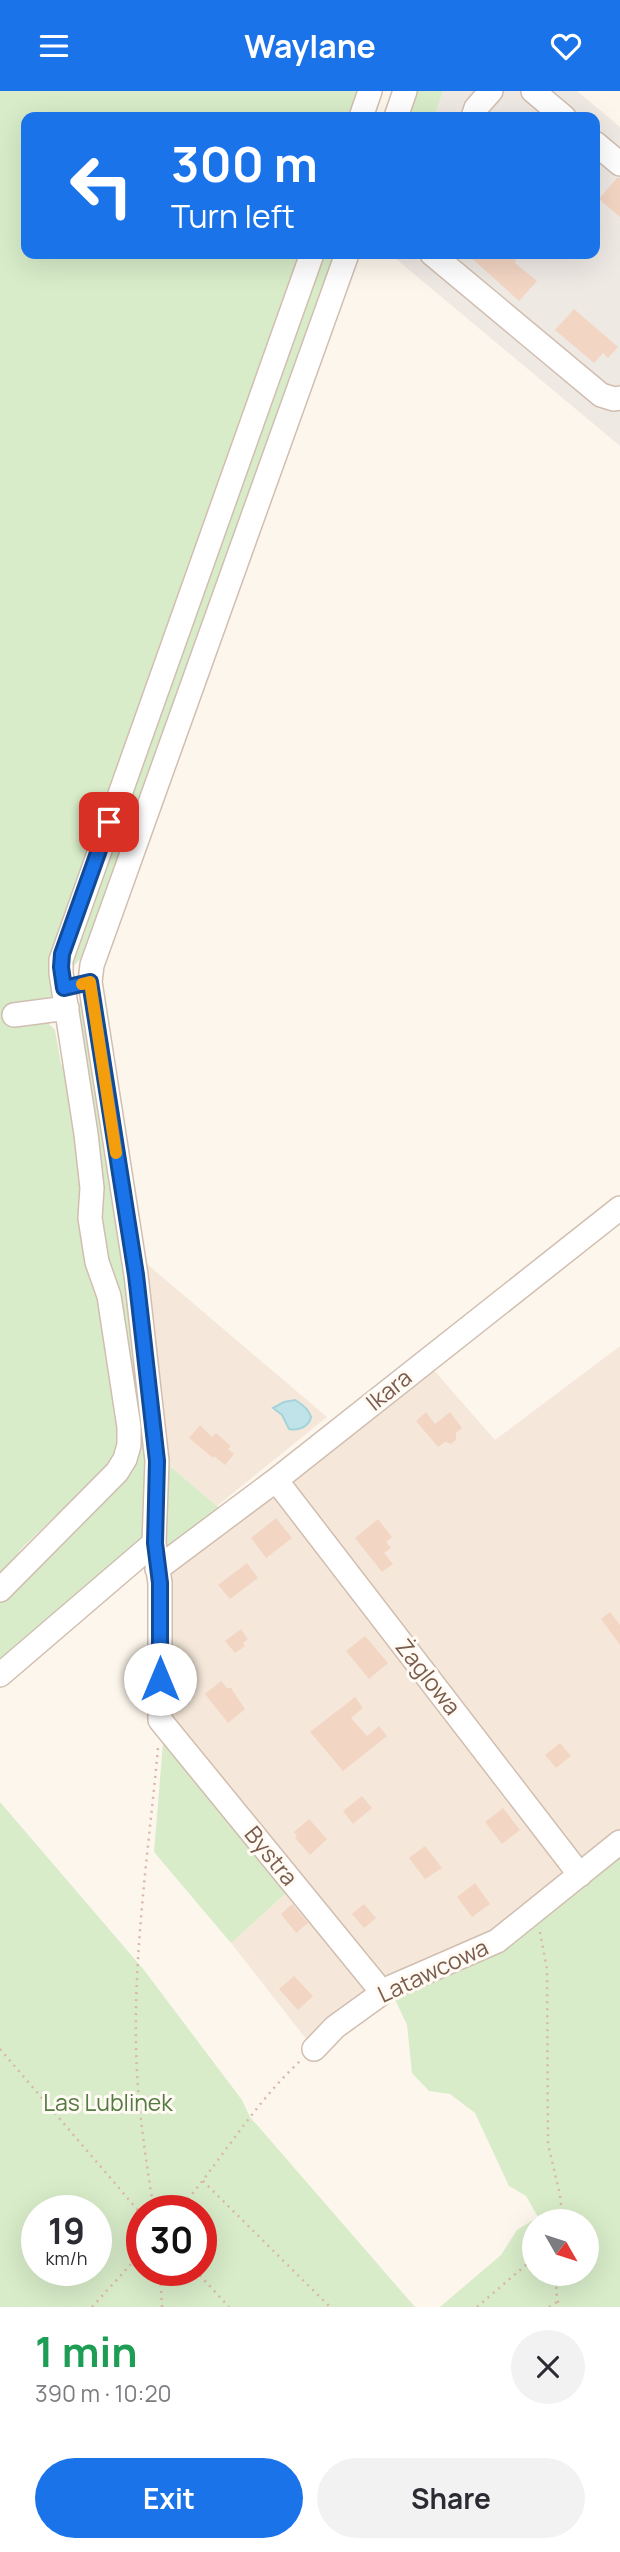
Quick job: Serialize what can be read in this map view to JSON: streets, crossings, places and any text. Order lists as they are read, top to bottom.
{
  "streets": {
    "street": [
      "Ikara",
      "Żaglowa",
      "Bystra",
      "Latawcowa"
    ]
  },
  "crossings": [
    ["Ikara", "Żaglowa"],
    ["Żaglowa", "Latawcowa"],
    ["Bystra", "Latawcowa"]
  ],
  "parks": ["Las Lublinek"],
  "north": "bottom right",
  "page": {
    "header": "Waylane",
    "turn": ["300 m", "Turn left"],
    "speed": "19 km/h",
    "limit": "30",
    "heading": ["1 min", "390 m · 10:20"],
    "buttons": ["Exit", "Share"]
  }
}
